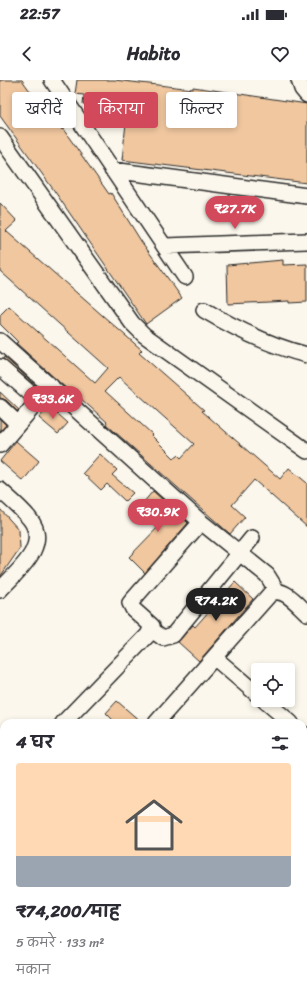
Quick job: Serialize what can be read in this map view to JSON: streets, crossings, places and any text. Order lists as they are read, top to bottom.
{
  "page": {
    "status": "22:57",
    "header": "Habito",
    "chip": ["खरीदें", "किराया", "फ़िल्टर"],
    "price": [
      "₹27.7K",
      "₹33.6K",
      "₹30.9K",
      "₹74.2K"
    ],
    "heading": "4 घर",
    "list": [
      {
        "name": "₹74,200/माह",
        "note": "5 कमरे · 133 m² · मकान"
      }
    ]
  }
}
